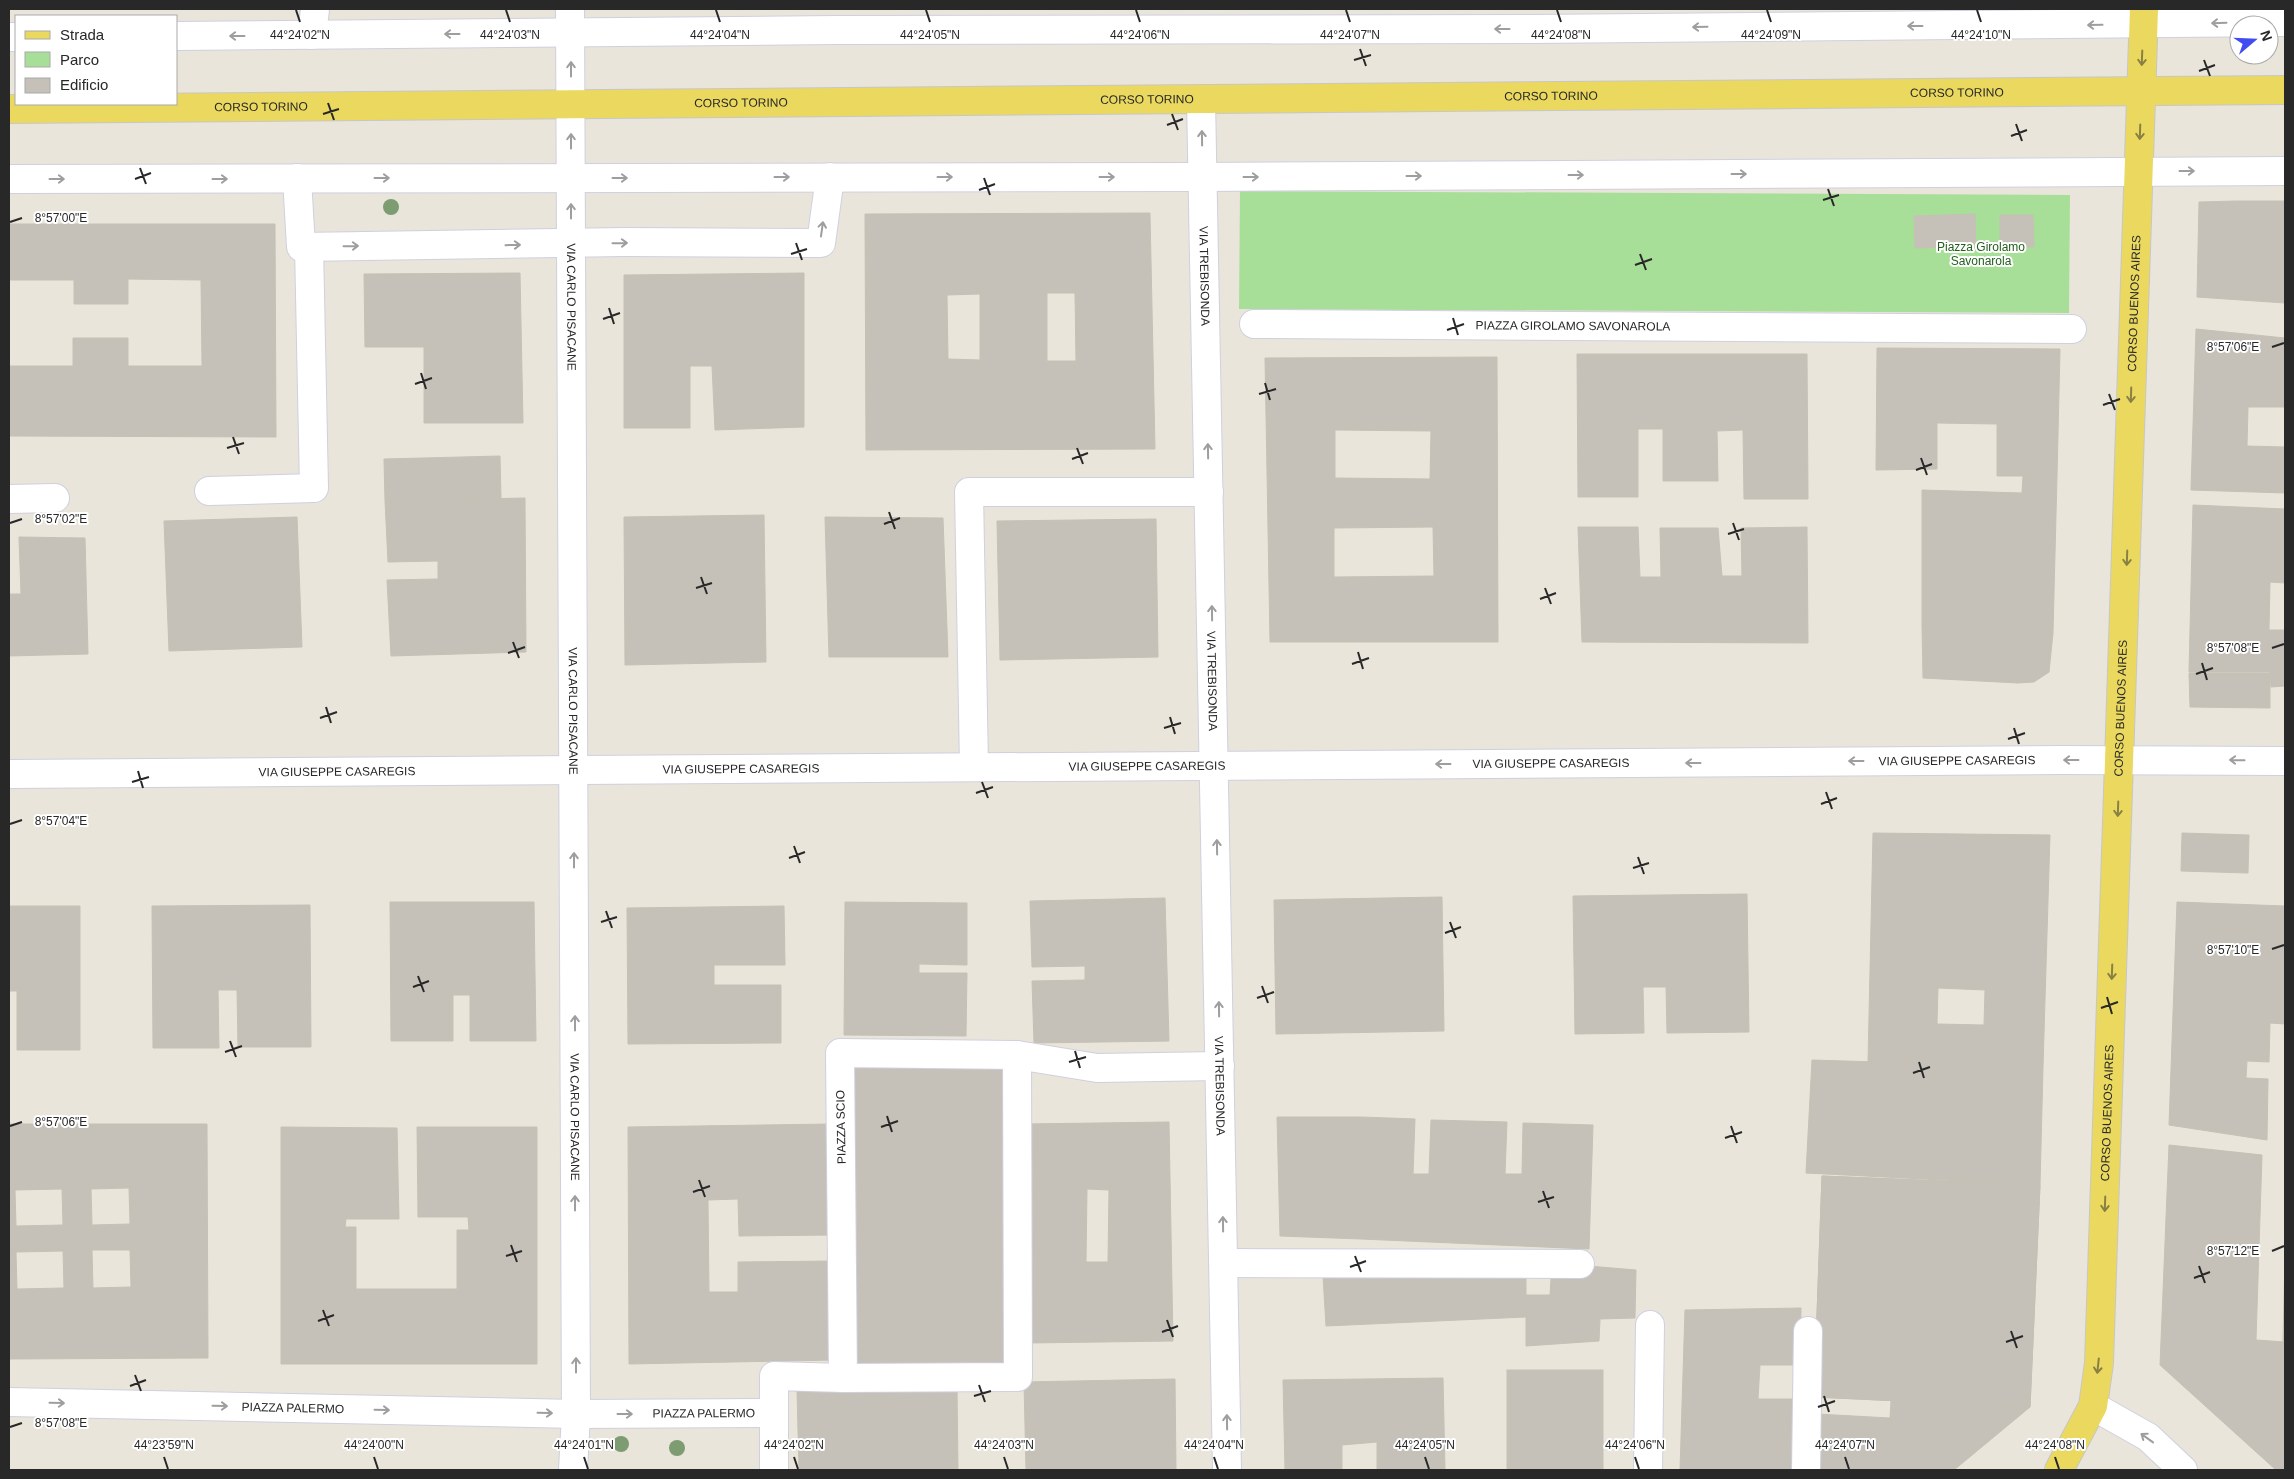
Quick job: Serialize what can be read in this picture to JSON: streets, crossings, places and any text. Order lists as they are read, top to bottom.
{
  "streets": {
    "main road": ["CORSO TORINO", "CORSO BUENOS AIRES"],
    "street": [
      "VIA TREBISONDA",
      "VIA CARLO PISACANE",
      "PIAZZA GIROLAMO SAVONAROLA",
      "VIA GIUSEPPE CASAREGIS",
      "PIAZZA SCIO",
      "PIAZZA PALERMO"
    ]
  },
  "crossings": [
    ["CORSO TORINO", "VIA TREBISONDA"],
    ["CORSO TORINO", "CORSO BUENOS AIRES"],
    ["CORSO TORINO", "VIA CARLO PISACANE"],
    ["VIA TREBISONDA", "VIA GIUSEPPE CASAREGIS"],
    ["VIA TREBISONDA", "PIAZZA SCIO"],
    ["CORSO BUENOS AIRES", "VIA GIUSEPPE CASAREGIS"],
    ["VIA CARLO PISACANE", "VIA GIUSEPPE CASAREGIS"],
    ["VIA CARLO PISACANE", "PIAZZA PALERMO"]
  ],
  "one_way": [
    "VIA TREBISONDA",
    "CORSO BUENOS AIRES",
    "VIA CARLO PISACANE",
    "VIA GIUSEPPE CASAREGIS",
    "PIAZZA PALERMO"
  ],
  "parks": ["Piazza Girolamo Savonarola"],
  "legend": ["Strada", "Parco", "Edificio"],
  "north": "right",
  "coordinates": [
    "44°24'02\"N",
    "44°24'03\"N",
    "44°24'04\"N",
    "44°24'05\"N",
    "44°24'06\"N",
    "44°24'07\"N",
    "44°24'08\"N",
    "44°24'09\"N",
    "44°24'10\"N",
    "8°57'00\"E",
    "8°57'06\"E",
    "8°57'02\"E",
    "8°57'08\"E",
    "8°57'04\"E",
    "8°57'10\"E",
    "8°57'12\"E",
    "44°23'59\"N",
    "44°24'00\"N",
    "44°24'01\"N"
  ]
}
